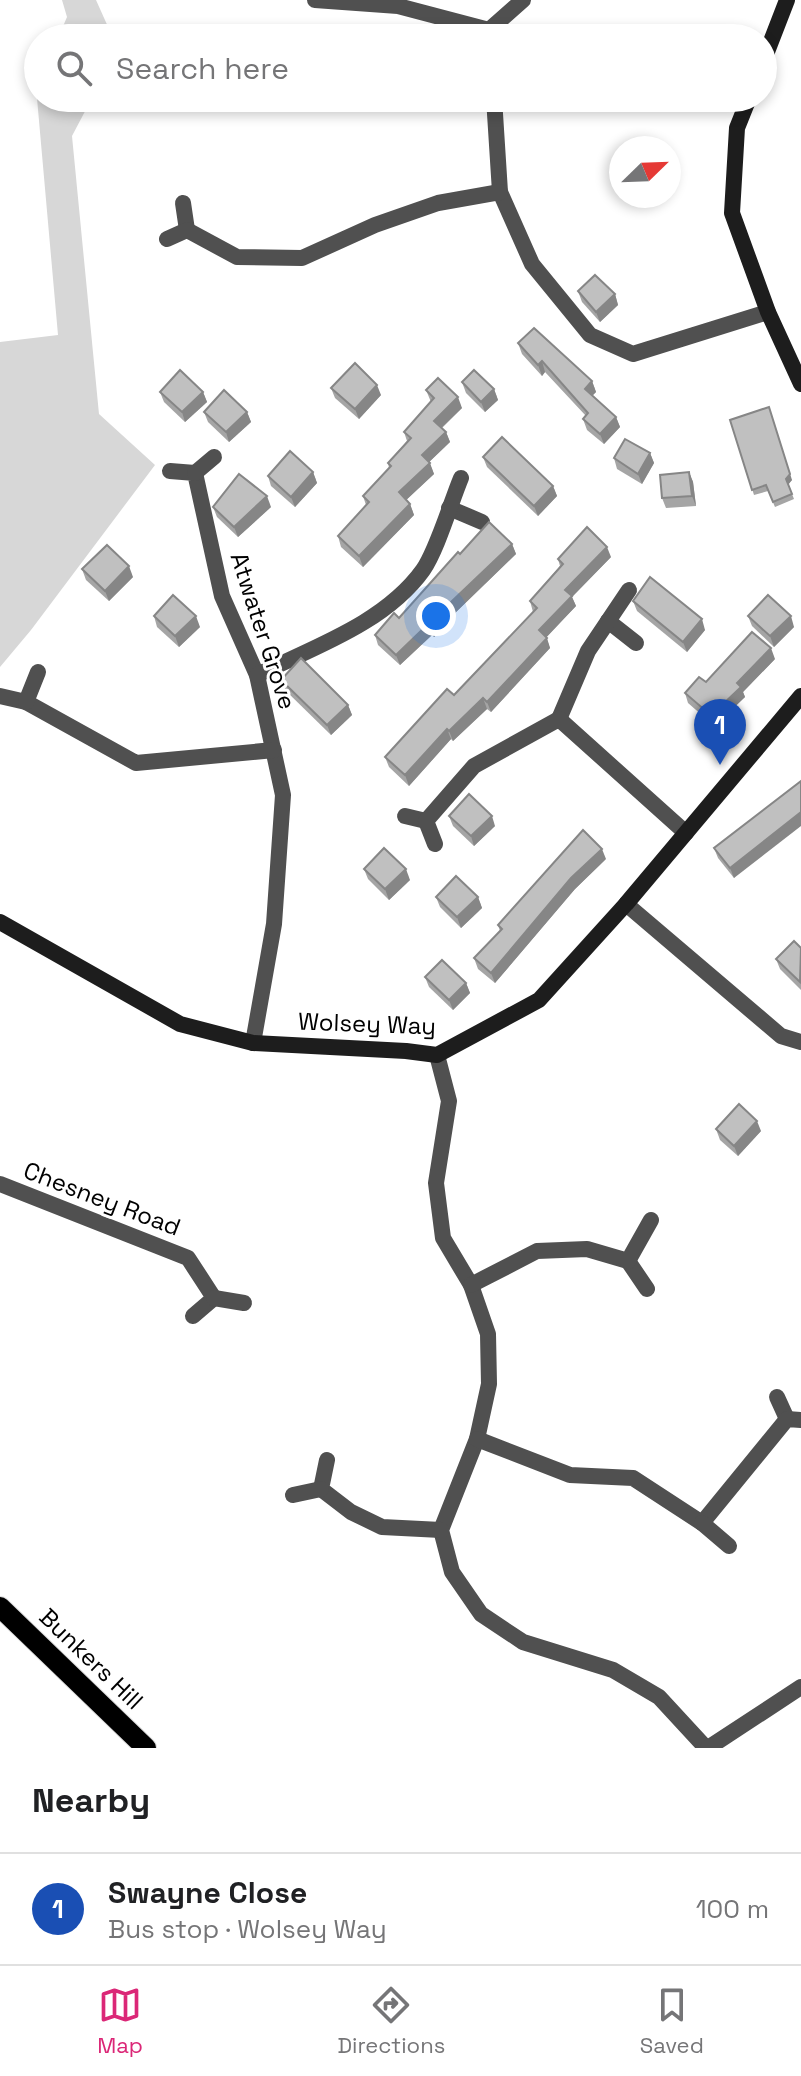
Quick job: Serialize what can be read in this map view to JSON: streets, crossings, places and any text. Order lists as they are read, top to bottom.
{
  "streets": {
    "main road": ["Bunkers Hill"],
    "street": ["Atwater Grove", "Wolsey Way", "Chesney Road"]
  },
  "crossings": [
    ["Atwater Grove", "Wolsey Way"]
  ],
  "north": "top right",
  "page": {
    "search": "Search here",
    "pins": "1",
    "heading": "Nearby",
    "list": [
      {
        "mark": "1",
        "name": "Swayne Close",
        "note": "Bus stop · Wolsey Way",
        "value": "100 m"
      }
    ],
    "nav": ["Map", "Directions", "Saved"]
  }
}
